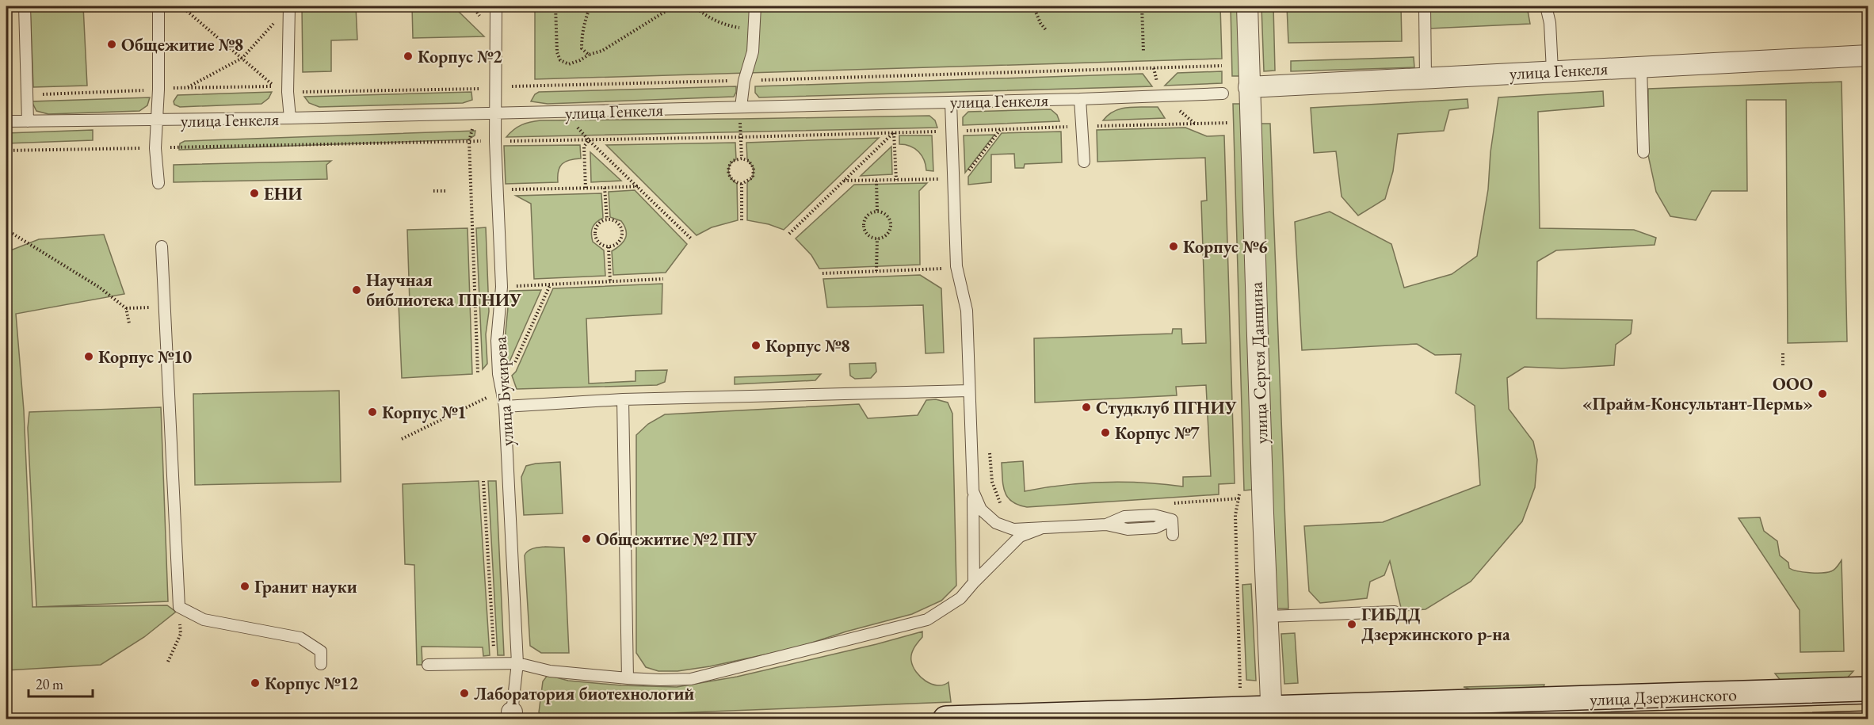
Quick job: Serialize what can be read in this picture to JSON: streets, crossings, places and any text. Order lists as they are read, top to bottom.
{
  "streets": {
    "main road": ["улица Дзержинского"],
    "street": ["улица Генкеля", "улица Сергея Данщина"],
    "lane": ["улица Букирева"]
  },
  "crossings": [
    ["улица Генкеля", "улица Сергея Данщина"],
    ["улица Генкеля", "улица Букирева"],
    ["улица Сергея Данщина", "улица Дзержинского"]
  ],
  "places": [
    "Общежитие №8",
    "Корпус №2",
    "ЕНИ",
    "Корпус №6",
    "Научная библиотека ПГНИУ",
    "Корпус №8",
    "Корпус №10",
    "ООО «Прайм-Консультант-Пермь»",
    "Студклуб ПГНИУ",
    "Корпус №1",
    "Корпус №7",
    "Общежитие №2 ПГУ",
    "Гранит науки",
    "ГИБДД Дзержинского р-на",
    "Корпус №12",
    "Лаборатория биотехнологий"
  ],
  "scale_bar": "20 m"
}
